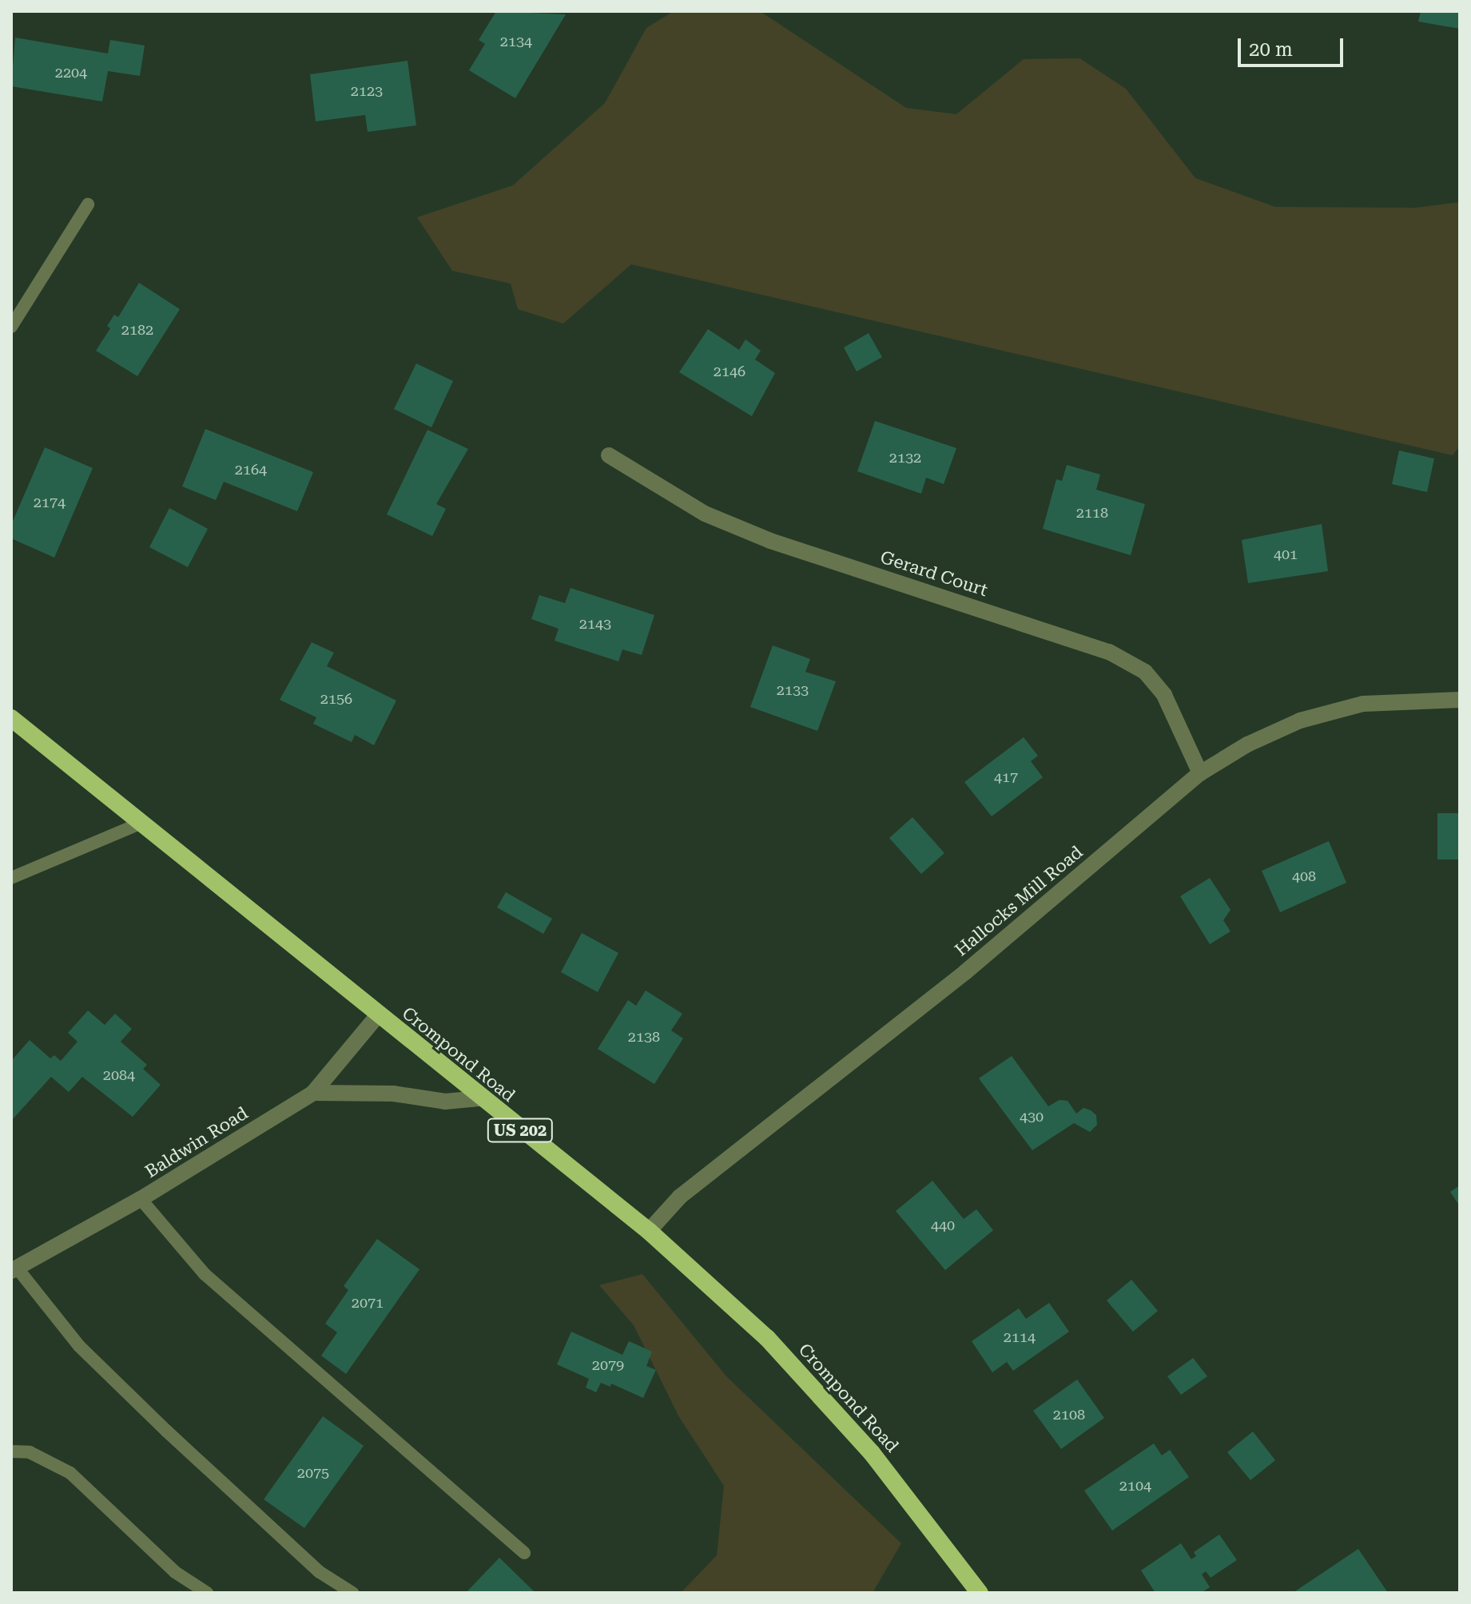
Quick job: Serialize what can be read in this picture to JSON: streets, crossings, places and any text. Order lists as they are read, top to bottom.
{
  "streets": {
    "highway": ["Crompond Road", "US 202"],
    "street": ["Gerard Court", "Hallocks Mill Road", "Baldwin Road"]
  },
  "crossings": [
    ["Gerard Court", "Hallocks Mill Road"],
    ["Hallocks Mill Road", "Crompond Road"],
    ["Crompond Road", "Baldwin Road"]
  ],
  "house_numbers": [
    "2134",
    "2204",
    "2123",
    "2182",
    "2146",
    "2132",
    "2164",
    "2174",
    "2118",
    "401",
    "2143",
    "2133",
    "2156",
    "417",
    "408",
    "2138",
    "2084",
    "430",
    "440",
    "2071",
    "2114",
    "2079",
    "2108",
    "2075",
    "2104"
  ],
  "scale_bar": "20 m"
}
